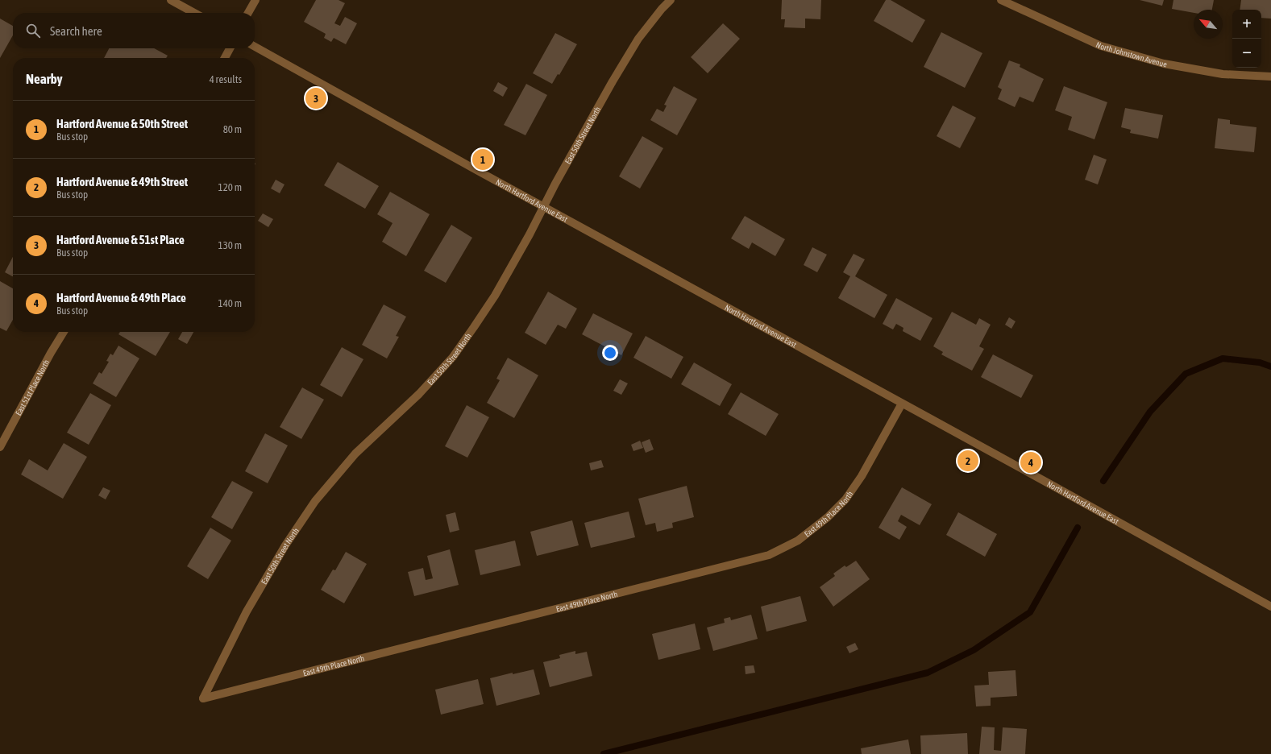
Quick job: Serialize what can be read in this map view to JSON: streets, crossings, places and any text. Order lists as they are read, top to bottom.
{
  "streets": {
    "street": [
      "North Johnstown Avenue",
      "East 50th Street North",
      "North Hartford Avenue East",
      "East 51st Place North",
      "East 49th Place North"
    ]
  },
  "crossings": [
    ["East 50th Street North", "North Hartford Avenue East"],
    ["East 50th Street North", "East 49th Place North"],
    ["North Hartford Avenue East", "East 49th Place North"]
  ],
  "north": "top left",
  "page": {
    "map_buttons": ["+", "−"],
    "search": "Search here",
    "heading": ["Nearby", "4 results"],
    "pins": [
      "3",
      "1",
      "2",
      "4"
    ],
    "list": [
      {
        "mark": "1",
        "name": "Hartford Avenue & 50th Street",
        "note": "Bus stop",
        "value": "80 m"
      },
      {
        "mark": "2",
        "name": "Hartford Avenue & 49th Street",
        "note": "Bus stop",
        "value": "120 m"
      },
      {
        "mark": "3",
        "name": "Hartford Avenue & 51st Place",
        "note": "Bus stop",
        "value": "130 m"
      },
      {
        "mark": "4",
        "name": "Hartford Avenue & 49th Place",
        "note": "Bus stop",
        "value": "140 m"
      }
    ]
  }
}
